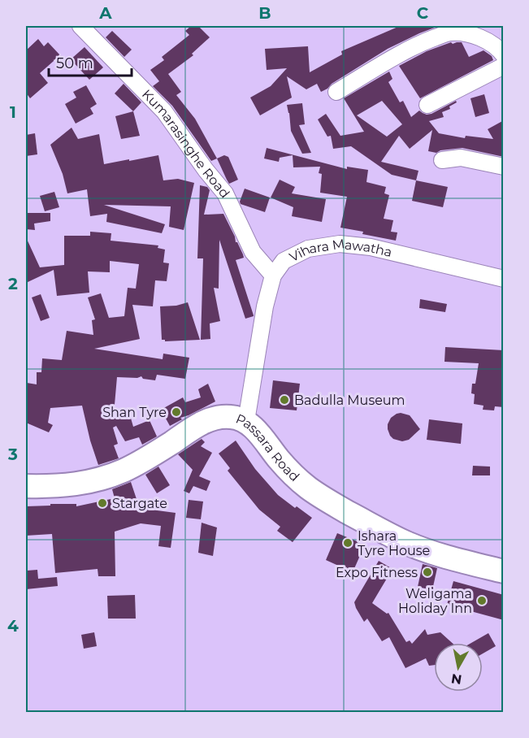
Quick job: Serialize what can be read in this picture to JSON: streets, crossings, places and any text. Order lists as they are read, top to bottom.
{
  "streets": {
    "highway": ["Passara Road"],
    "street": ["Kumarasinghe Road", "Vihara Mawatha"]
  },
  "crossings": [
    ["Kumarasinghe Road", "Vihara Mawatha"],
    ["Vihara Mawatha", "Passara Road"]
  ],
  "places": [
    "Badulla Museum",
    "Shan Tyre",
    "Stargate",
    "Ishara Tyre House",
    "Expo Fitness",
    "Weligama Holiday Inn"
  ],
  "scale_bar": "50 m",
  "north": "bottom",
  "grid": {
    "columns": ["A", "B", "C"],
    "rows": [
      "1",
      "2",
      "3",
      "4"
    ]
  }
}
